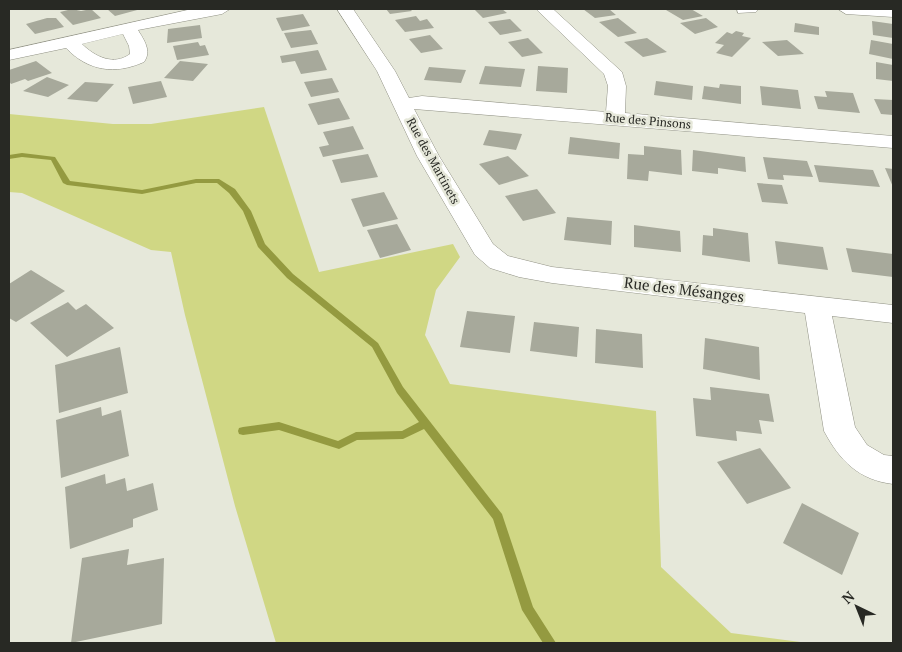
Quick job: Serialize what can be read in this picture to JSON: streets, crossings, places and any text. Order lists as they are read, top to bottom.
{
  "streets": {
    "street": ["Rue des Pinsons", "Rue des Martinets", "Rue des Mésanges"]
  },
  "crossings": [
    ["Rue des Pinsons", "Rue des Martinets"],
    ["Rue des Martinets", "Rue des Mésanges"]
  ],
  "north": "top left"
}
